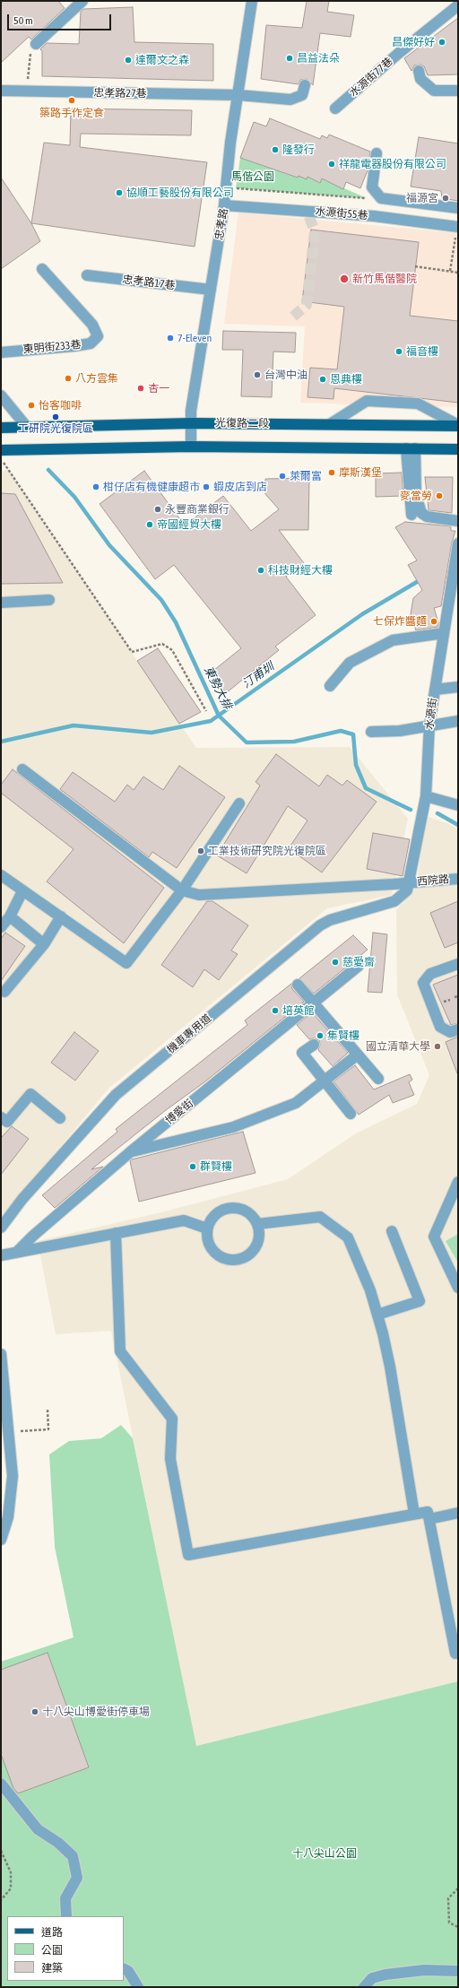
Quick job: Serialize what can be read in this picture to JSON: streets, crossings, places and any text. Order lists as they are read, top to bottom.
{
  "streets": {
    "main road": ["光復路二段"],
    "street": [
      "水源街77巷",
      "忠孝路27巷",
      "水源街55巷",
      "忠孝路",
      "忠孝路17巷",
      "東明街233巷",
      "水源街",
      "西院路",
      "機車專用道",
      "博愛街"
    ]
  },
  "crossings": [
    ["忠孝路27巷", "忠孝路"],
    ["水源街55巷", "忠孝路"],
    ["忠孝路", "忠孝路17巷"],
    ["忠孝路", "光復路二段"],
    ["水源街", "西院路"],
    ["水源街", "機車專用道"],
    ["西院路", "機車專用道"]
  ],
  "water": ["汀甫圳", "東勢大排"],
  "parks": ["馬偕公園", "十八尖山公園"],
  "places": [
    "昌傑好好",
    "昌益法朵",
    "達爾文之森",
    "築路手作定食",
    "隆發行",
    "祥龍電器股份有限公司",
    "協順工藝股份有限公司",
    "福源宮",
    "新竹馬偕醫院",
    "7-Eleven",
    "福音樓",
    "台灣中油",
    "八方雲集",
    "恩典樓",
    "杏一",
    "怡客咖啡",
    "工研院光復院區",
    "摩斯漢堡",
    "萊爾富",
    "柑仔店有機健康超市",
    "蝦皮店到店",
    "麥當勞",
    "永豐商業銀行",
    "帝國經貿大樓",
    "科技財經大樓",
    "七保炸醬麵",
    "工業技術研究院光復院區",
    "慈愛齋",
    "培英館",
    "集賢樓",
    "國立清華大學",
    "群賢樓",
    "十八尖山博愛街停車場"
  ],
  "legend": ["道路", "公園", "建築"],
  "scale_bar": "50 m"
}
